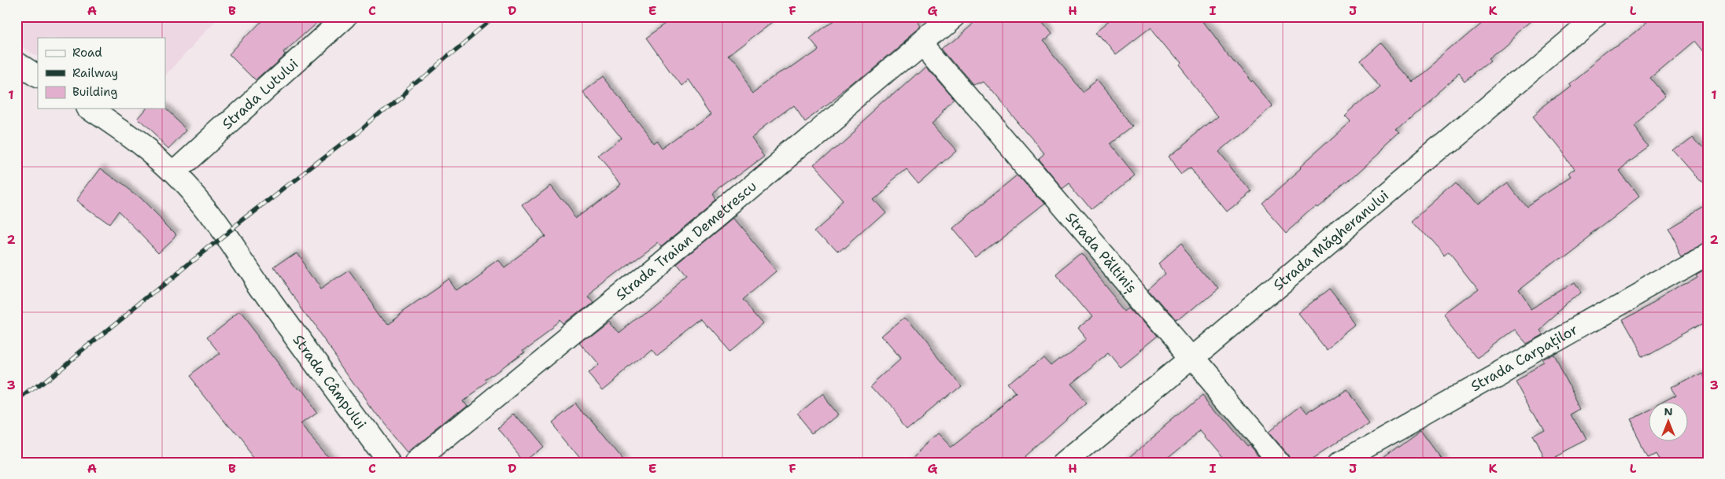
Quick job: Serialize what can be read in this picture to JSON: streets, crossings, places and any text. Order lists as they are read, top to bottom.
{
  "streets": {
    "street": [
      "Strada Lutului",
      "Strada Măgheranului",
      "Strada Traian Demetrescu",
      "Strada Păltiniș",
      "Strada Carpaților",
      "Strada Câmpului"
    ]
  },
  "crossings": [
    ["Strada Lutului", "Strada Câmpului"],
    ["Strada Măgheranului", "Strada Păltiniș"],
    ["Strada Traian Demetrescu", "Strada Păltiniș"]
  ],
  "legend": ["Road", "Railway", "Building"],
  "north": "top",
  "grid": {
    "columns": [
      "A",
      "B",
      "C",
      "D",
      "E",
      "F",
      "G",
      "H",
      "I",
      "J",
      "K",
      "L"
    ],
    "rows": ["1", "2", "3"]
  }
}
